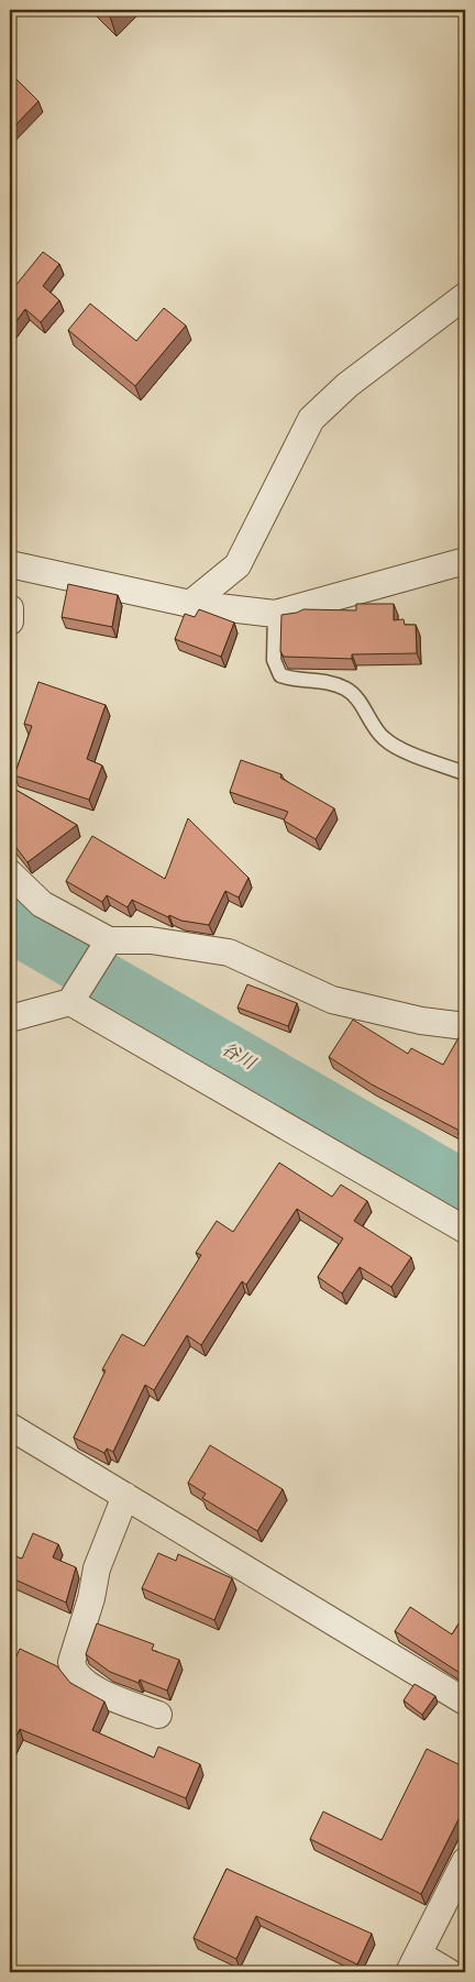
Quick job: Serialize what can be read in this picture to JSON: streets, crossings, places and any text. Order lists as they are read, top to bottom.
{
  "water": ["谷川"]
}
